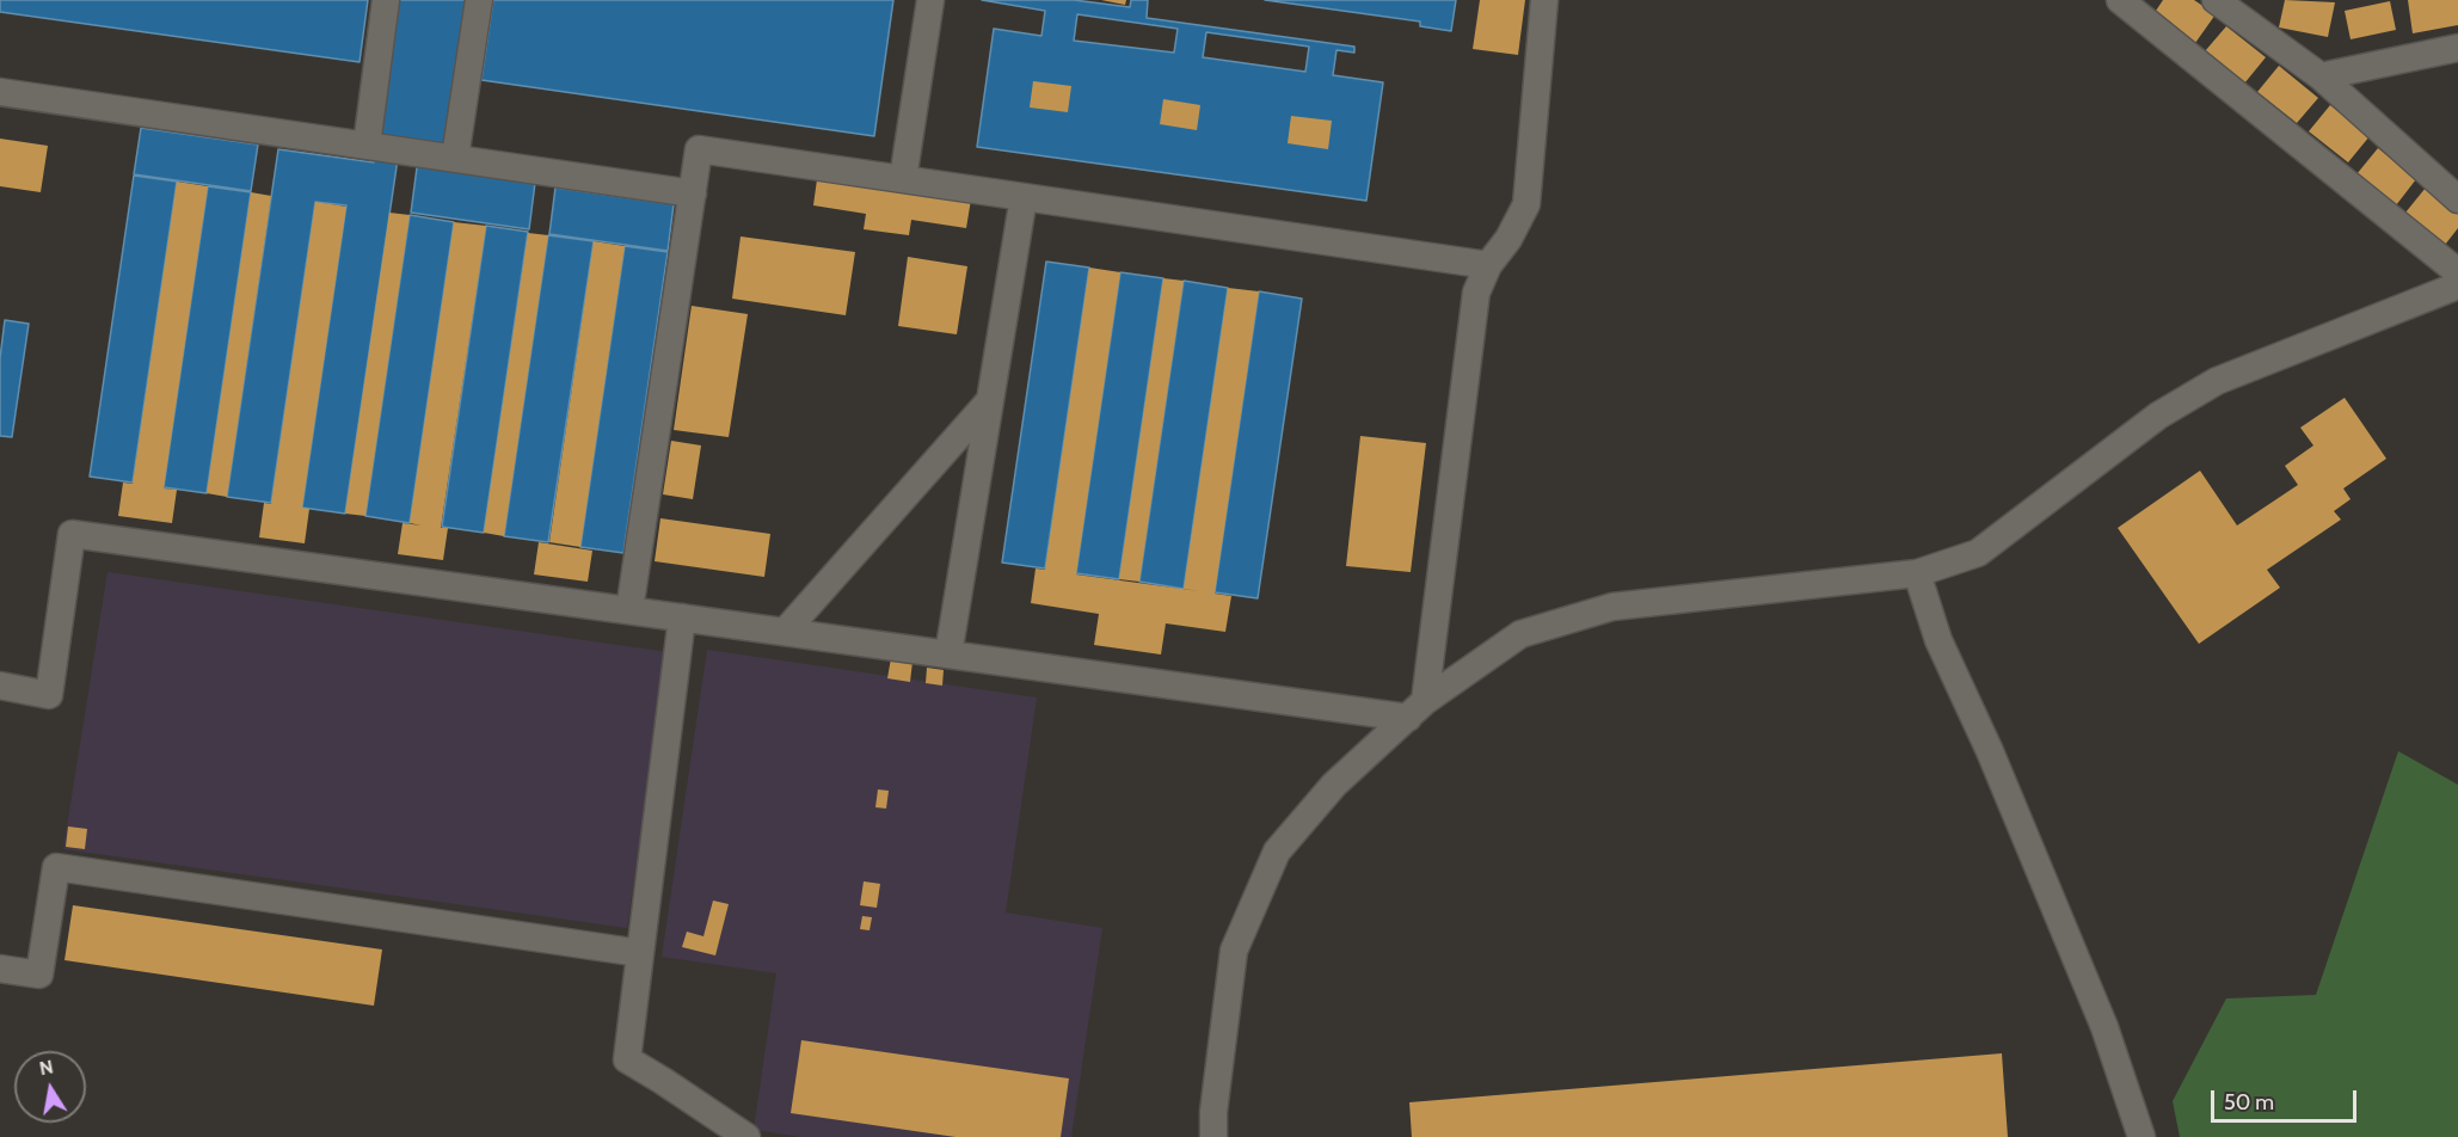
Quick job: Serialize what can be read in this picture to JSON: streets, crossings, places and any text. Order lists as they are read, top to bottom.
{
  "scale_bar": "50 m",
  "north": "top"
}
